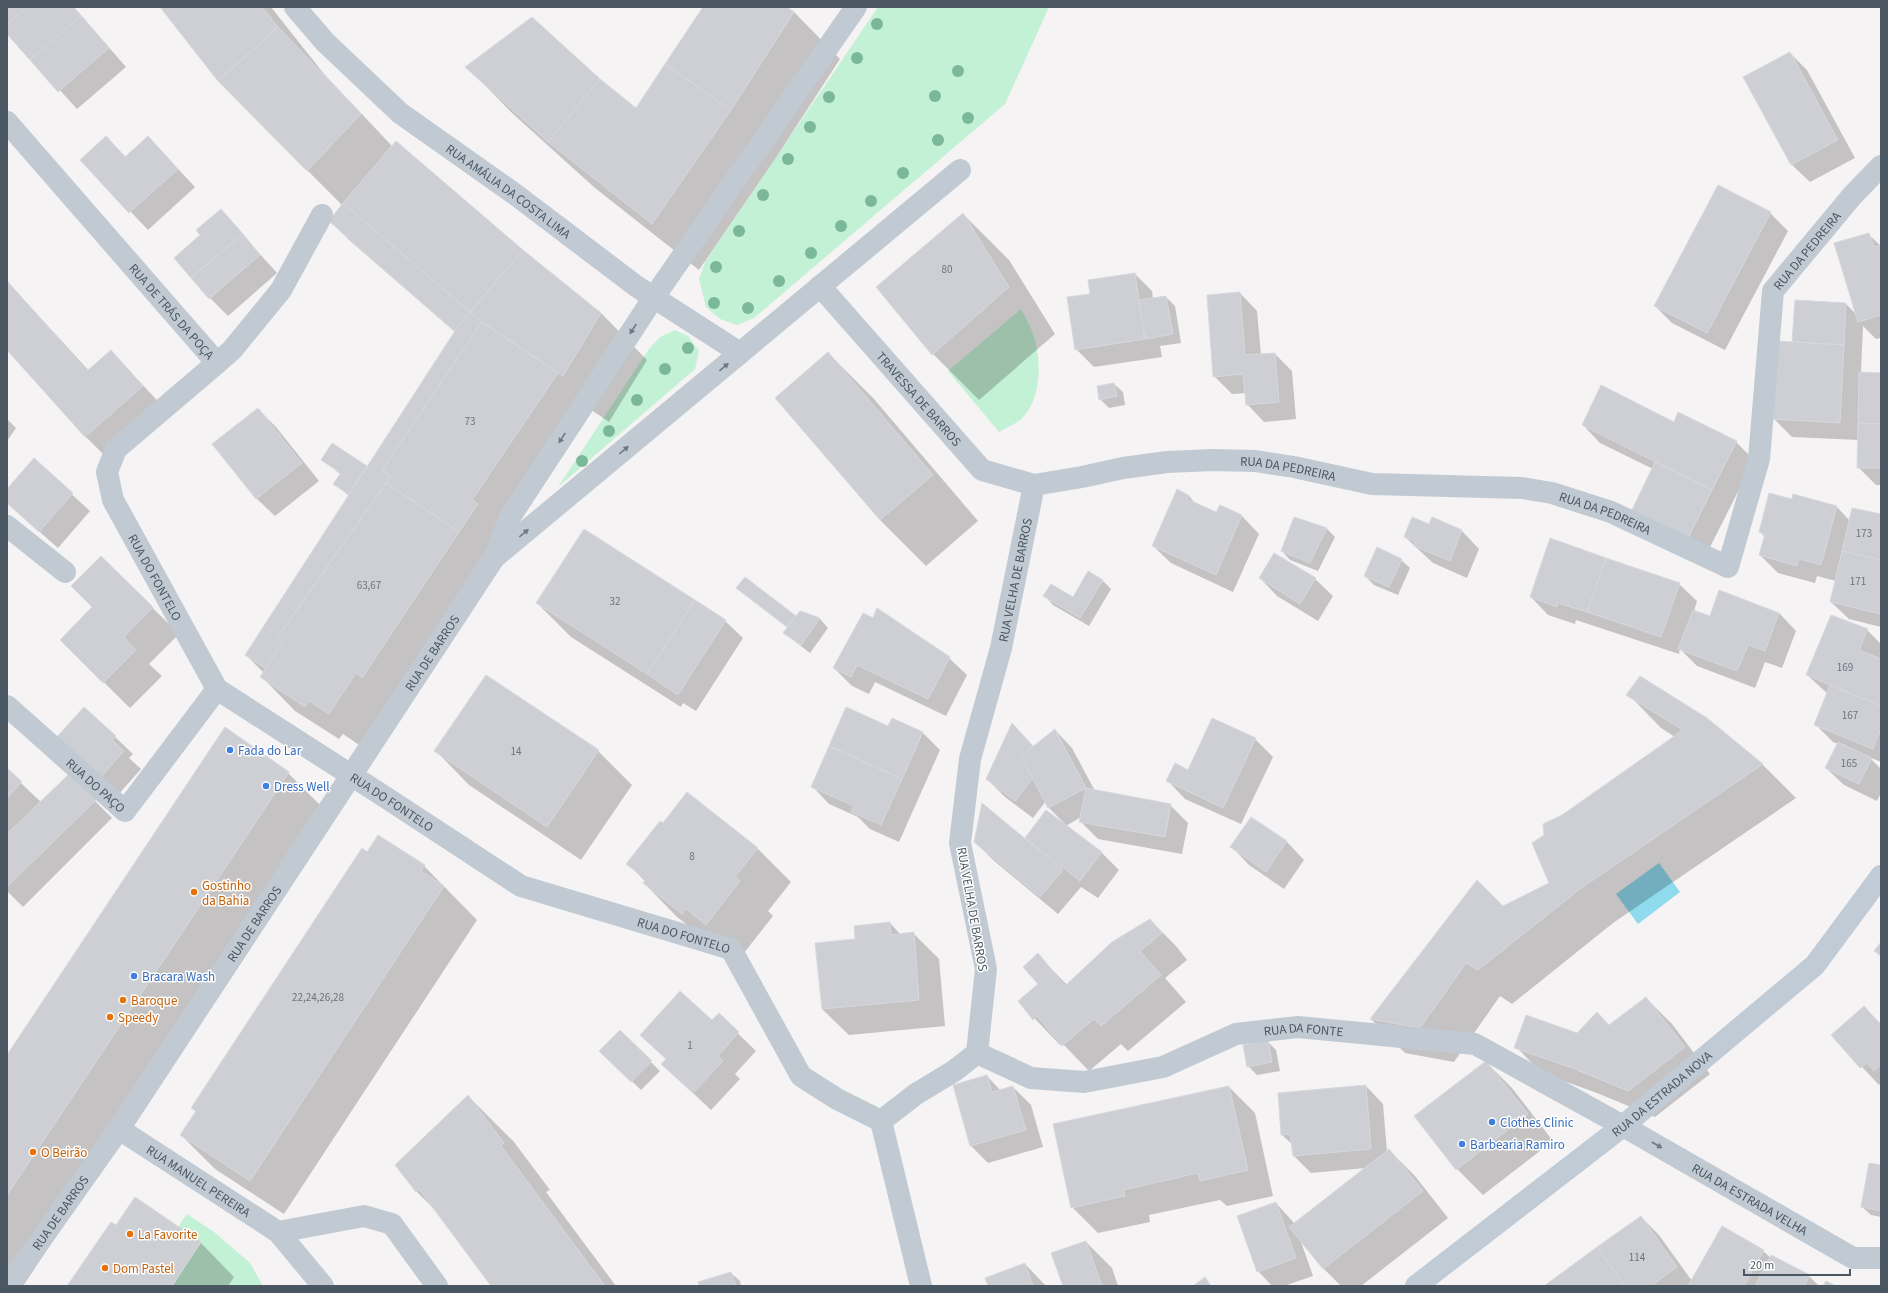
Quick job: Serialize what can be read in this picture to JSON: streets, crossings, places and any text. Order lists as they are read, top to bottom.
{
  "streets": {
    "main road": ["RUA DA ESTRADA NOVA"],
    "street": [
      "RUA AMÁLIA DA COSTA LIMA",
      "RUA DA PEDREIRA",
      "RUA DE TRÁS DA POÇA",
      "TRAVESSA DE BARROS",
      "RUA DO FONTELO",
      "RUA VELHA DE BARROS",
      "RUA DE BARROS",
      "RUA DO PAÇO",
      "RUA DA FONTE",
      "RUA MANUEL PEREIRA",
      "RUA DA ESTRADA VELHA"
    ]
  },
  "crossings": [
    ["RUA DA PEDREIRA", "TRAVESSA DE BARROS"],
    ["RUA DA PEDREIRA", "RUA VELHA DE BARROS"],
    ["RUA DE TRÁS DA POÇA", "RUA DO FONTELO"],
    ["TRAVESSA DE BARROS", "RUA VELHA DE BARROS"],
    ["RUA DO FONTELO", "RUA DE BARROS"],
    ["RUA DO FONTELO", "RUA DO PAÇO"],
    ["RUA VELHA DE BARROS", "RUA DA FONTE"],
    ["RUA DE BARROS", "RUA MANUEL PEREIRA"],
    ["RUA DA FONTE", "RUA DA ESTRADA NOVA"],
    ["RUA DA FONTE", "RUA DA ESTRADA VELHA"],
    ["RUA DA ESTRADA NOVA", "RUA DA ESTRADA VELHA"]
  ],
  "one_way": ["RUA DA ESTRADA VELHA"],
  "places": [
    "Fada do Lar",
    "Dress Well",
    "Gostinho da Bahia",
    "Bracara Wash",
    "Baroque",
    "Speedy",
    "Clothes Clinic",
    "Barbearia Ramiro",
    "O Beirão",
    "La Favorite",
    "Dom Pastel"
  ],
  "house_numbers": [
    "80",
    "73",
    "173",
    "171",
    "63,67",
    "32",
    "169",
    "167",
    "14",
    "165",
    "8",
    "22,24,26,28",
    "1",
    "114"
  ],
  "scale_bar": "20 m"
}
